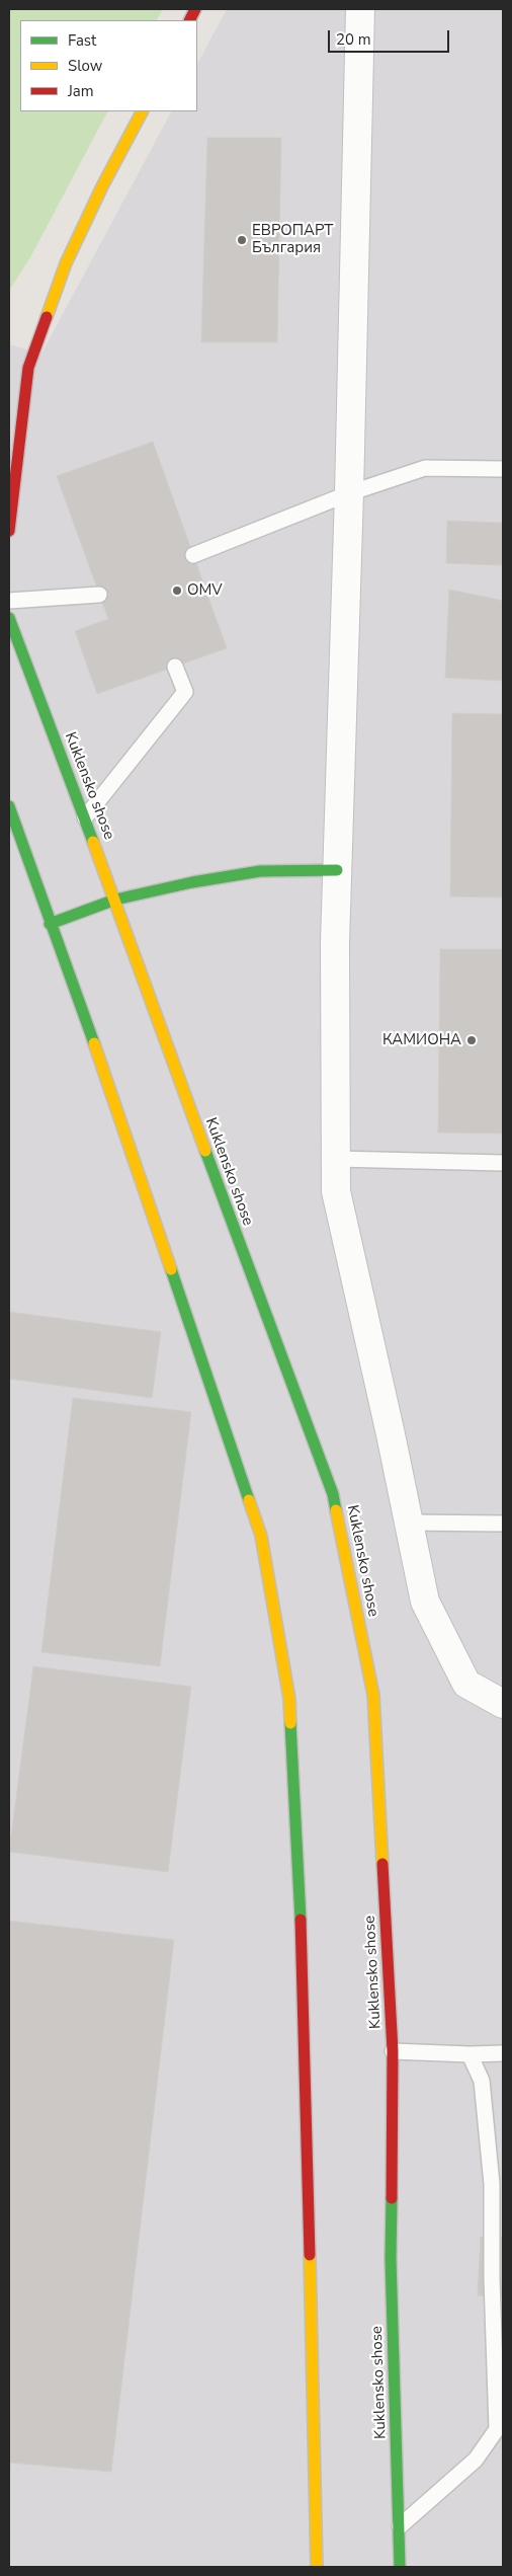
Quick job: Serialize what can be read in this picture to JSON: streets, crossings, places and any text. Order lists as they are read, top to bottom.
{
  "streets": {
    "main road": ["Kuklensko shose"]
  },
  "places": ["ЕВРОПАРТ България", "OMV", "КАМИОНА"],
  "legend": ["Fast", "Slow", "Jam"],
  "scale_bar": "20 m"
}
